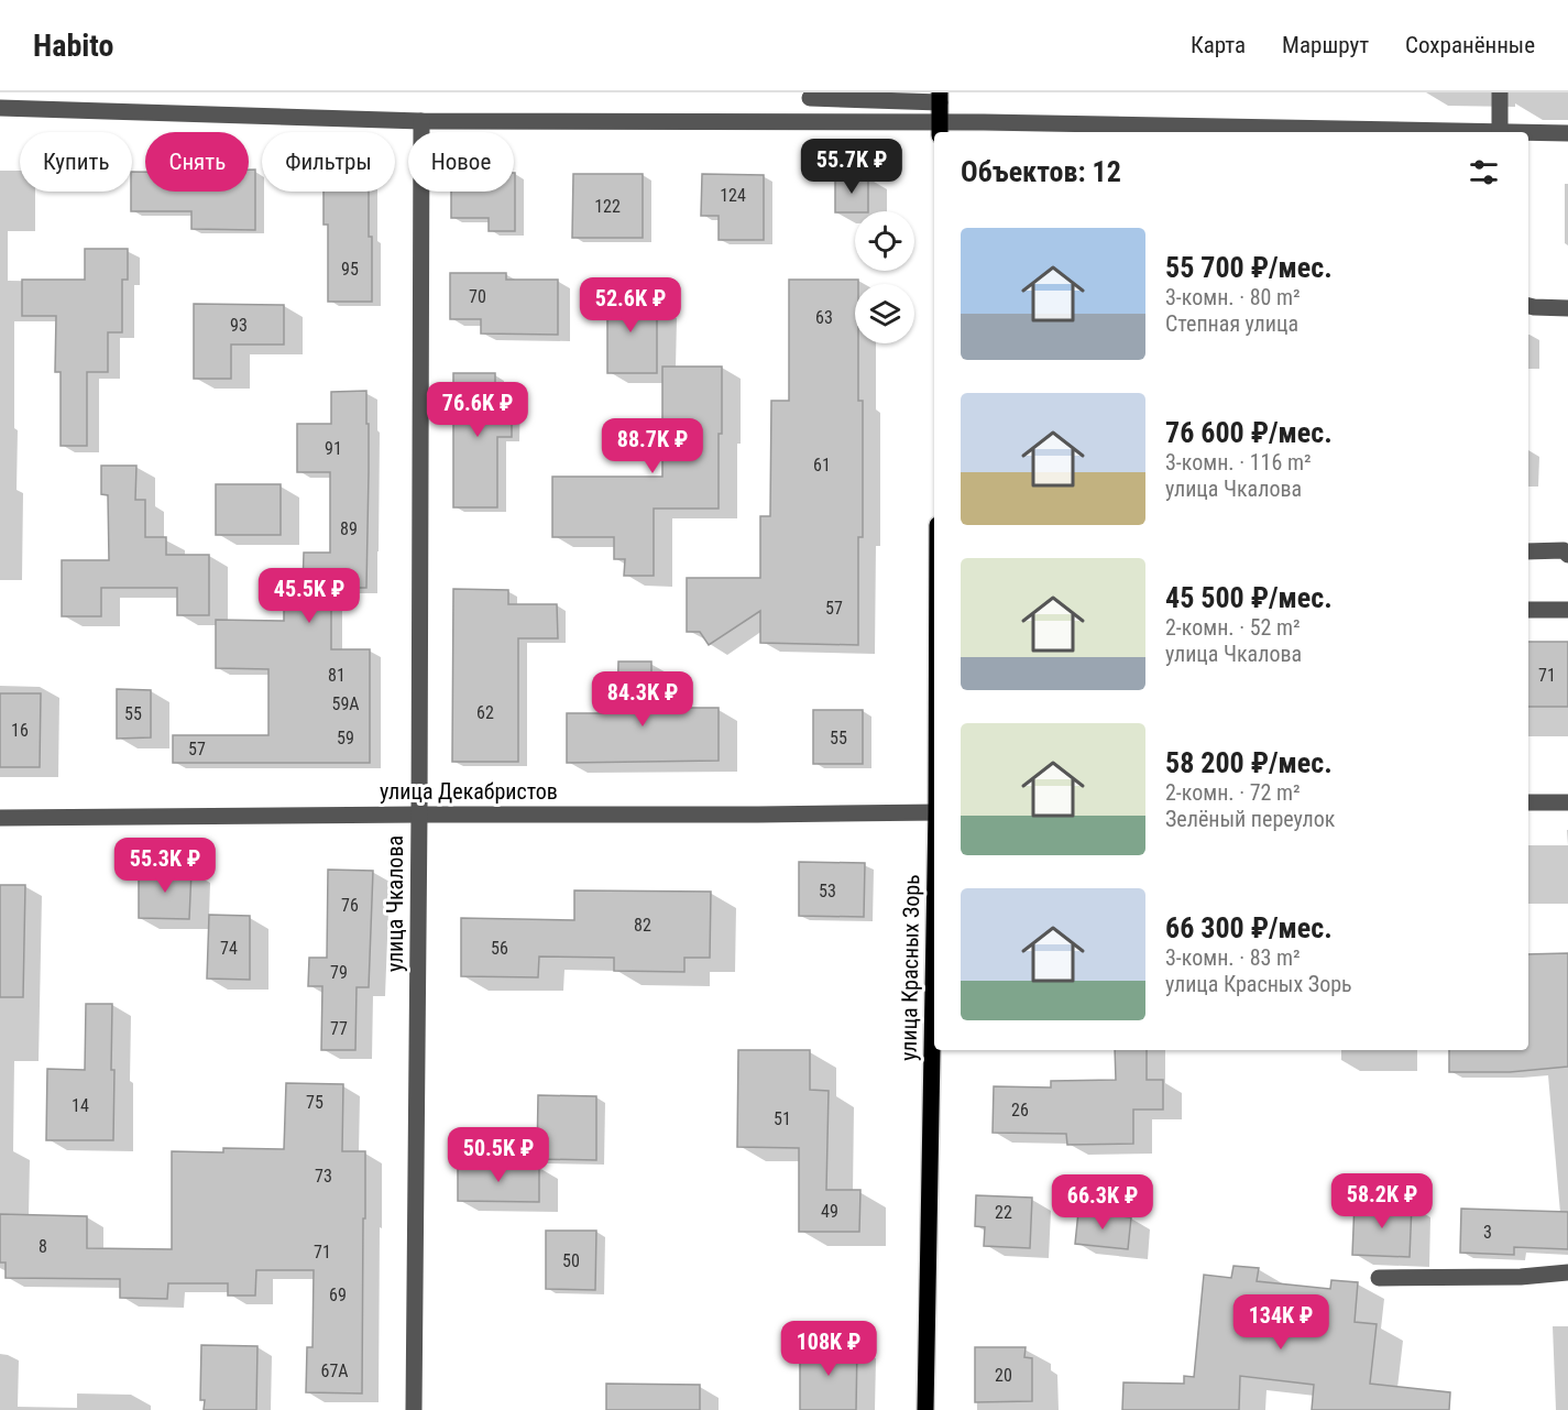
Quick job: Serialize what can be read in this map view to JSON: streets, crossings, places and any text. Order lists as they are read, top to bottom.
{
  "streets": {
    "main road": ["улица Красных Зорь"],
    "street": ["улица Декабристов", "улица Чкалова"]
  },
  "crossings": [
    ["улица Декабристов", "улица Чкалова"]
  ],
  "house_numbers": [
    "124",
    "122",
    "95",
    "70",
    "63",
    "93",
    "91",
    "61",
    "89",
    "57",
    "81",
    "71",
    "59А",
    "62",
    "55",
    "16",
    "59",
    "55",
    "57",
    "53",
    "76",
    "82",
    "74",
    "56",
    "79",
    "77",
    "75",
    "14",
    "26",
    "51",
    "73",
    "49",
    "22",
    "3",
    "8",
    "71",
    "50",
    "69",
    "67А",
    "20"
  ],
  "page": {
    "header": "Habito",
    "nav": ["Карта", "Маршрут", "Сохранённые"],
    "chip": [
      "Купить",
      "Снять",
      "Фильтры",
      "Новое"
    ],
    "heading": "Объектов: 12",
    "price": [
      "55.7K ₽",
      "52.6K ₽",
      "76.6K ₽",
      "88.7K ₽",
      "45.5K ₽",
      "84.3K ₽",
      "55.3K ₽",
      "50.5K ₽",
      "58.2K ₽",
      "66.3K ₽",
      "134K ₽",
      "108K ₽"
    ],
    "list": [
      {
        "name": "55 700 ₽/мес.",
        "note": "3-комн. · 80 m² · Степная улица"
      },
      {
        "name": "76 600 ₽/мес.",
        "note": "3-комн. · 116 m² · улица Чкалова"
      },
      {
        "name": "45 500 ₽/мес.",
        "note": "2-комн. · 52 m² · улица Чкалова"
      },
      {
        "name": "58 200 ₽/мес.",
        "note": "2-комн. · 72 m² · Зелёный переулок"
      },
      {
        "name": "66 300 ₽/мес.",
        "note": "3-комн. · 83 m² · улица Красных Зорь"
      }
    ]
  }
}
